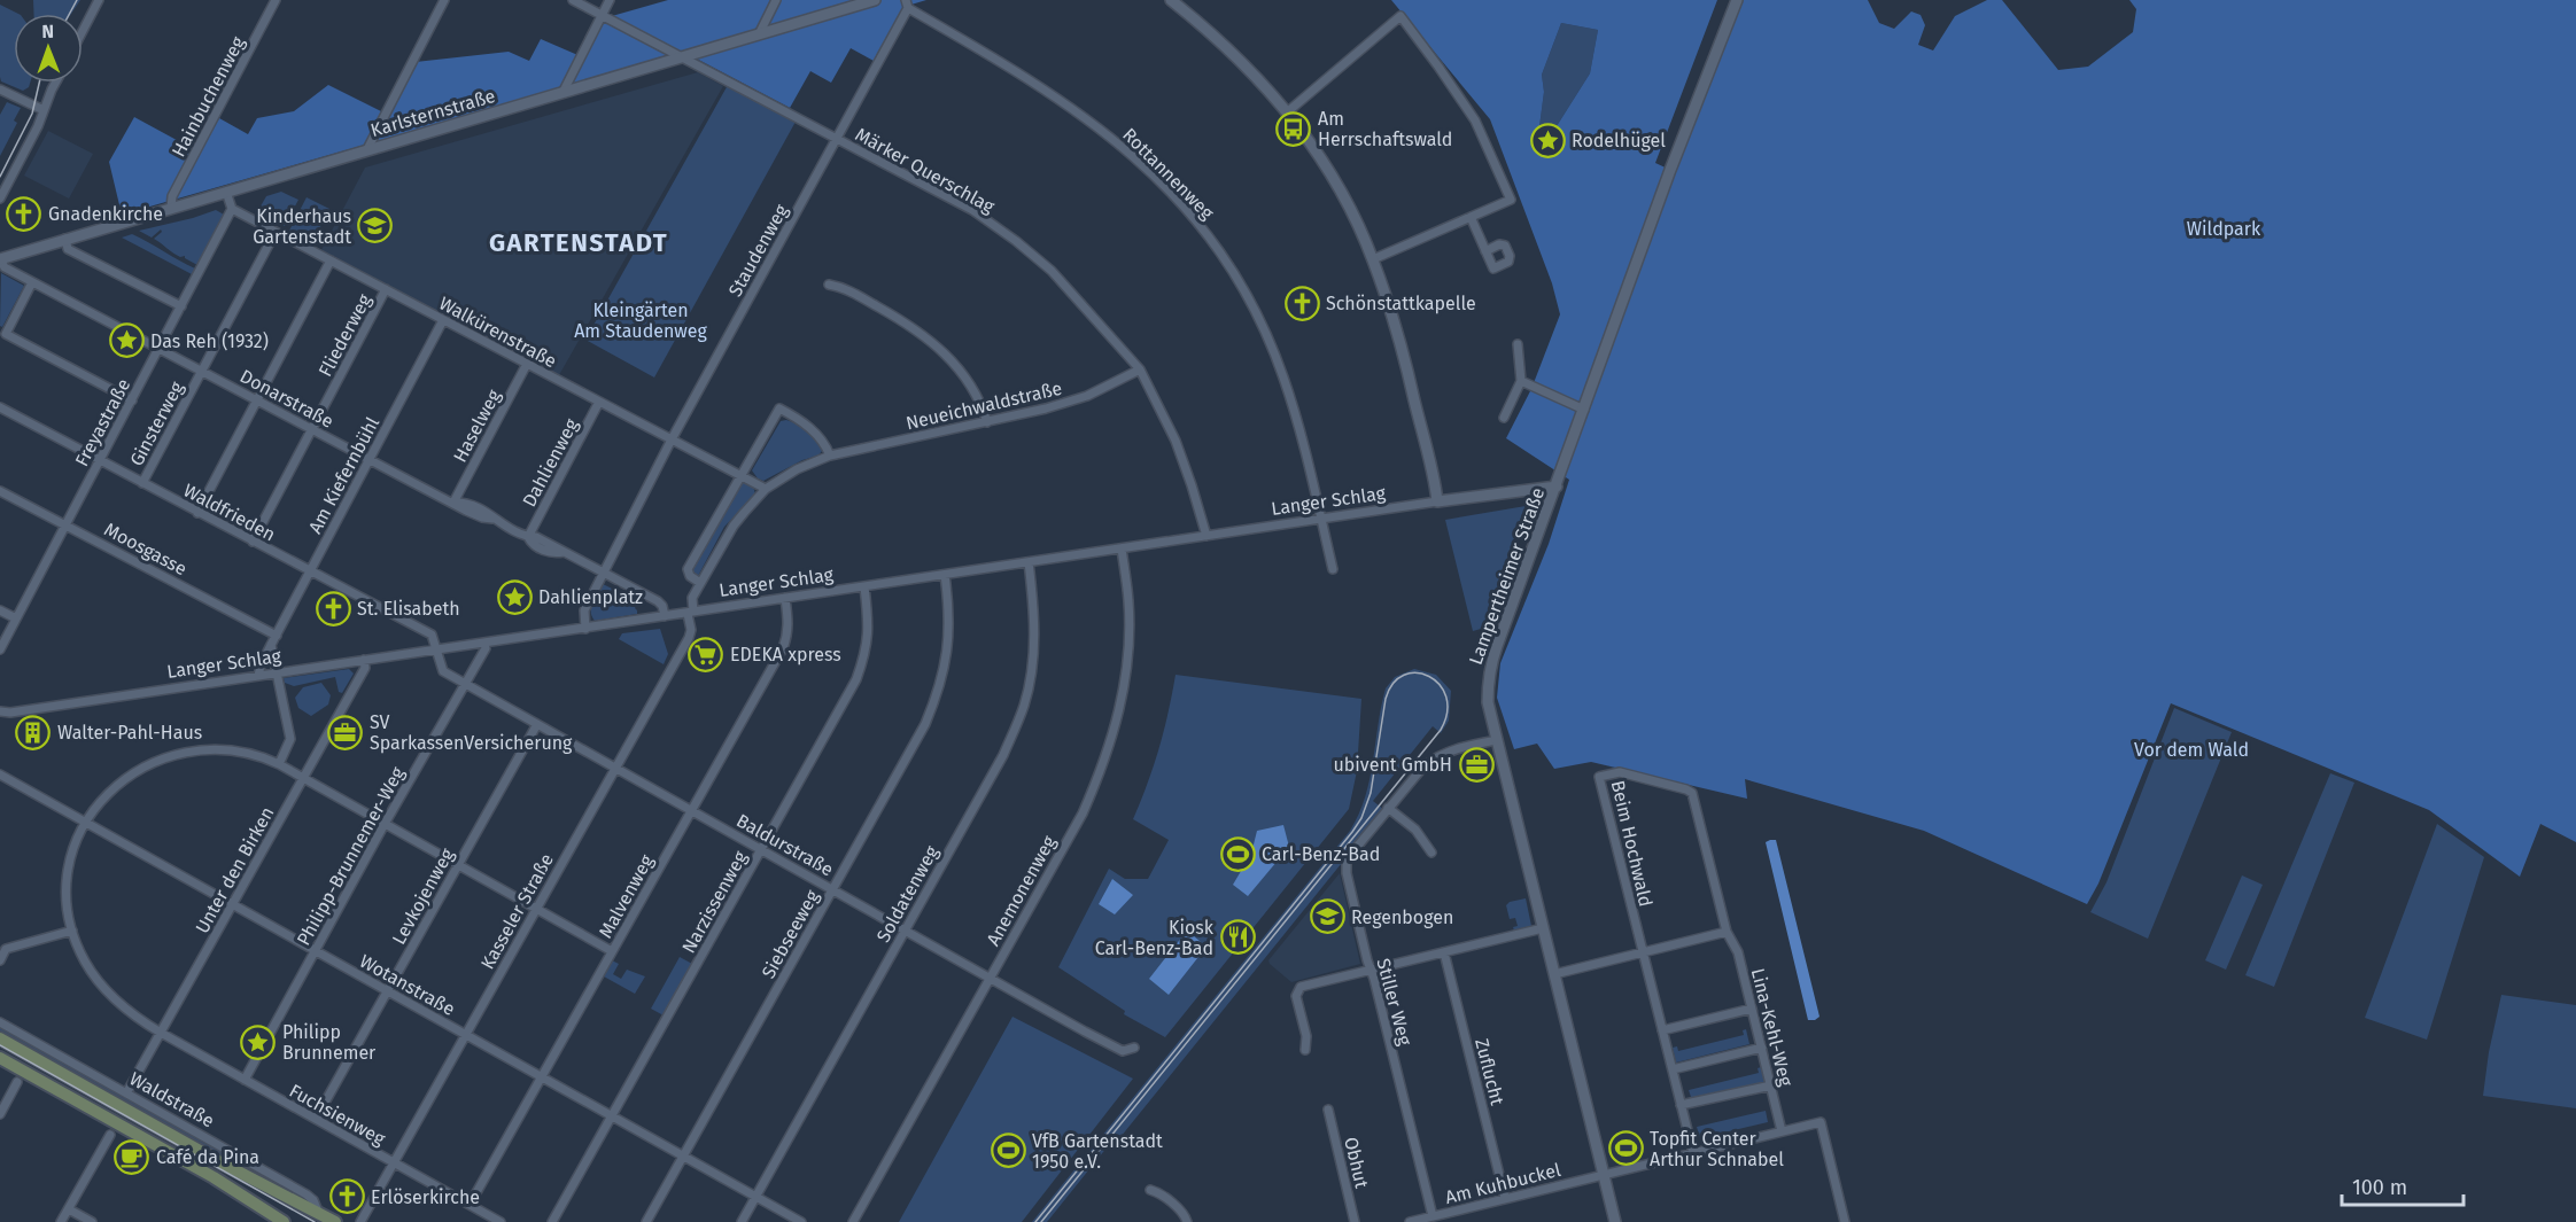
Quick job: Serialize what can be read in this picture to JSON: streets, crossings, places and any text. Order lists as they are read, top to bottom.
{
  "streets": {
    "main road": ["Waldstraße"],
    "street": [
      "Hainbuchenweg",
      "Karlsternstraße",
      "Märker Querschlag",
      "Rottannenweg",
      "Staudenweg",
      "Walkürenstraße",
      "Fliederweg",
      "Donarstraße",
      "Neueichwaldstraße",
      "Freyastraße",
      "Ginsterweg",
      "Haselweg",
      "Dahlienweg",
      "Am Kiefernbühl",
      "Langer Schlag",
      "Waldfrieden",
      "Moosgasse",
      "Lampertheimer Straße",
      "Beim Hochwald",
      "Baldurstraße",
      "Philipp-Brunnemer-Weg",
      "Unter den Birken",
      "Anemonenweg",
      "Soldatenweg",
      "Levkojenweg",
      "Malvenweg",
      "Narzissenweg",
      "Kasseler Straße",
      "Siebseeweg",
      "Wotanstraße",
      "Stiller Weg",
      "Lina-Kehl-Weg",
      "Zuflucht",
      "Fuchsienweg",
      "Obhut",
      "Am Kuhbuckel"
    ]
  },
  "crossings": [
    ["Hainbuchenweg", "Karlsternstraße"],
    ["Karlsternstraße", "Märker Querschlag"],
    ["Karlsternstraße", "Donarstraße"],
    ["Märker Querschlag", "Staudenweg"],
    ["Märker Querschlag", "Neueichwaldstraße"],
    ["Märker Querschlag", "Langer Schlag"],
    ["Rottannenweg", "Staudenweg"],
    ["Rottannenweg", "Langer Schlag"],
    ["Staudenweg", "Walkürenstraße"],
    ["Staudenweg", "Donarstraße"],
    ["Staudenweg", "Langer Schlag"],
    ["Walkürenstraße", "Fliederweg"],
    ["Walkürenstraße", "Neueichwaldstraße"],
    ["Walkürenstraße", "Freyastraße"],
    ["Walkürenstraße", "Ginsterweg"],
    ["Walkürenstraße", "Haselweg"],
    ["Walkürenstraße", "Dahlienweg"],
    ["Walkürenstraße", "Am Kiefernbühl"],
    ["Fliederweg", "Donarstraße"],
    ["Fliederweg", "Waldfrieden"],
    ["Donarstraße", "Freyastraße"],
    ["Donarstraße", "Ginsterweg"],
    ["Donarstraße", "Haselweg"],
    ["Donarstraße", "Dahlienweg"],
    ["Donarstraße", "Am Kiefernbühl"],
    ["Donarstraße", "Langer Schlag"],
    ["Neueichwaldstraße", "Langer Schlag"],
    ["Neueichwaldstraße", "Kasseler Straße"],
    ["Freyastraße", "Waldfrieden"],
    ["Freyastraße", "Moosgasse"],
    ["Ginsterweg", "Waldfrieden"],
    ["Am Kiefernbühl", "Langer Schlag"],
    ["Am Kiefernbühl", "Waldfrieden"],
    ["Am Kiefernbühl", "Moosgasse"],
    ["Langer Schlag", "Waldfrieden"],
    ["Langer Schlag", "Lampertheimer Straße"],
    ["Langer Schlag", "Baldurstraße"],
    ["Langer Schlag", "Unter den Birken"],
    ["Langer Schlag", "Anemonenweg"],
    ["Langer Schlag", "Soldatenweg"],
    ["Langer Schlag", "Malvenweg"],
    ["Langer Schlag", "Narzissenweg"],
    ["Langer Schlag", "Kasseler Straße"],
    ["Langer Schlag", "Siebseeweg"],
    ["Waldfrieden", "Baldurstraße"],
    ["Lampertheimer Straße", "Stiller Weg"],
    ["Lampertheimer Straße", "Am Kuhbuckel"],
    ["Beim Hochwald", "Lina-Kehl-Weg"],
    ["Baldurstraße", "Philipp-Brunnemer-Weg"],
    ["Baldurstraße", "Anemonenweg"],
    ["Baldurstraße", "Soldatenweg"],
    ["Baldurstraße", "Levkojenweg"],
    ["Baldurstraße", "Malvenweg"],
    ["Baldurstraße", "Narzissenweg"],
    ["Baldurstraße", "Kasseler Straße"],
    ["Baldurstraße", "Siebseeweg"],
    ["Philipp-Brunnemer-Weg", "Wotanstraße"],
    ["Philipp-Brunnemer-Weg", "Fuchsienweg"],
    ["Unter den Birken", "Wotanstraße"],
    ["Unter den Birken", "Waldstraße"],
    ["Unter den Birken", "Fuchsienweg"],
    ["Soldatenweg", "Wotanstraße"],
    ["Levkojenweg", "Wotanstraße"],
    ["Levkojenweg", "Fuchsienweg"],
    ["Malvenweg", "Wotanstraße"],
    ["Malvenweg", "Fuchsienweg"],
    ["Narzissenweg", "Wotanstraße"],
    ["Kasseler Straße", "Wotanstraße"],
    ["Kasseler Straße", "Fuchsienweg"],
    ["Siebseeweg", "Wotanstraße"],
    ["Wotanstraße", "Fuchsienweg"],
    ["Stiller Weg", "Am Kuhbuckel"],
    ["Zuflucht", "Am Kuhbuckel"]
  ],
  "districts": ["GARTENSTADT"],
  "parks": ["Wildpark", "Kleingärten Am Staudenweg", "Vor dem Wald"],
  "places": {
    "bus stop": ["Am Herrschaftswald"],
    "place": [
      "Rodelhügel",
      "Das Reh (1932)",
      "Dahlienplatz",
      "Philipp Brunnemer"
    ],
    "church": [
      "Gnadenkirche",
      "Schönstattkapelle",
      "St. Elisabeth",
      "Erlöserkirche"
    ],
    "school or university": ["Kinderhaus Gartenstadt", "Regenbogen"],
    "supermarket": ["EDEKA xpress"],
    "building": ["Walter-Pahl-Haus"],
    "office": ["SV SparkassenVersicherung", "ubivent GmbH"],
    "sports": ["Carl-Benz-Bad", "Topfit Center Arthur Schnabel", "VfB Gartenstadt 1950 e.V."],
    "restaurant": ["Kiosk Carl-Benz-Bad"],
    "cafe": ["Café da Pina"]
  },
  "scale_bar": "100 m",
  "north": "top"
}
